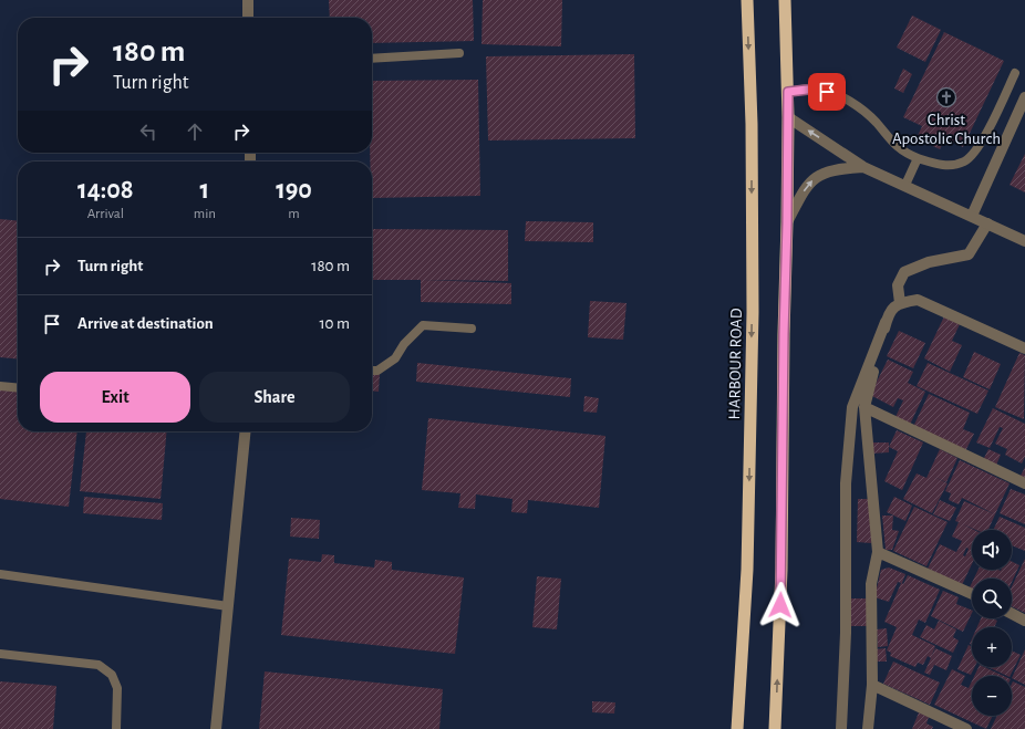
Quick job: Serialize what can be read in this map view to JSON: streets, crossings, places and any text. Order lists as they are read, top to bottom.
{
  "streets": {
    "highway": ["HARBOUR ROAD"]
  },
  "places": {
    "church": ["Christ Apostolic Church"]
  },
  "page": {
    "turn": ["180 m", "Turn right"],
    "eta": [
      "14:08",
      "Arrival",
      "1",
      "min",
      "190",
      "m"
    ],
    "list": [
      {
        "name": "Turn right",
        "value": "180 m"
      },
      {
        "name": "Arrive at destination",
        "value": "10 m"
      }
    ],
    "buttons": ["Exit", "Share"],
    "map_buttons": ["+", "−"]
  }
}
